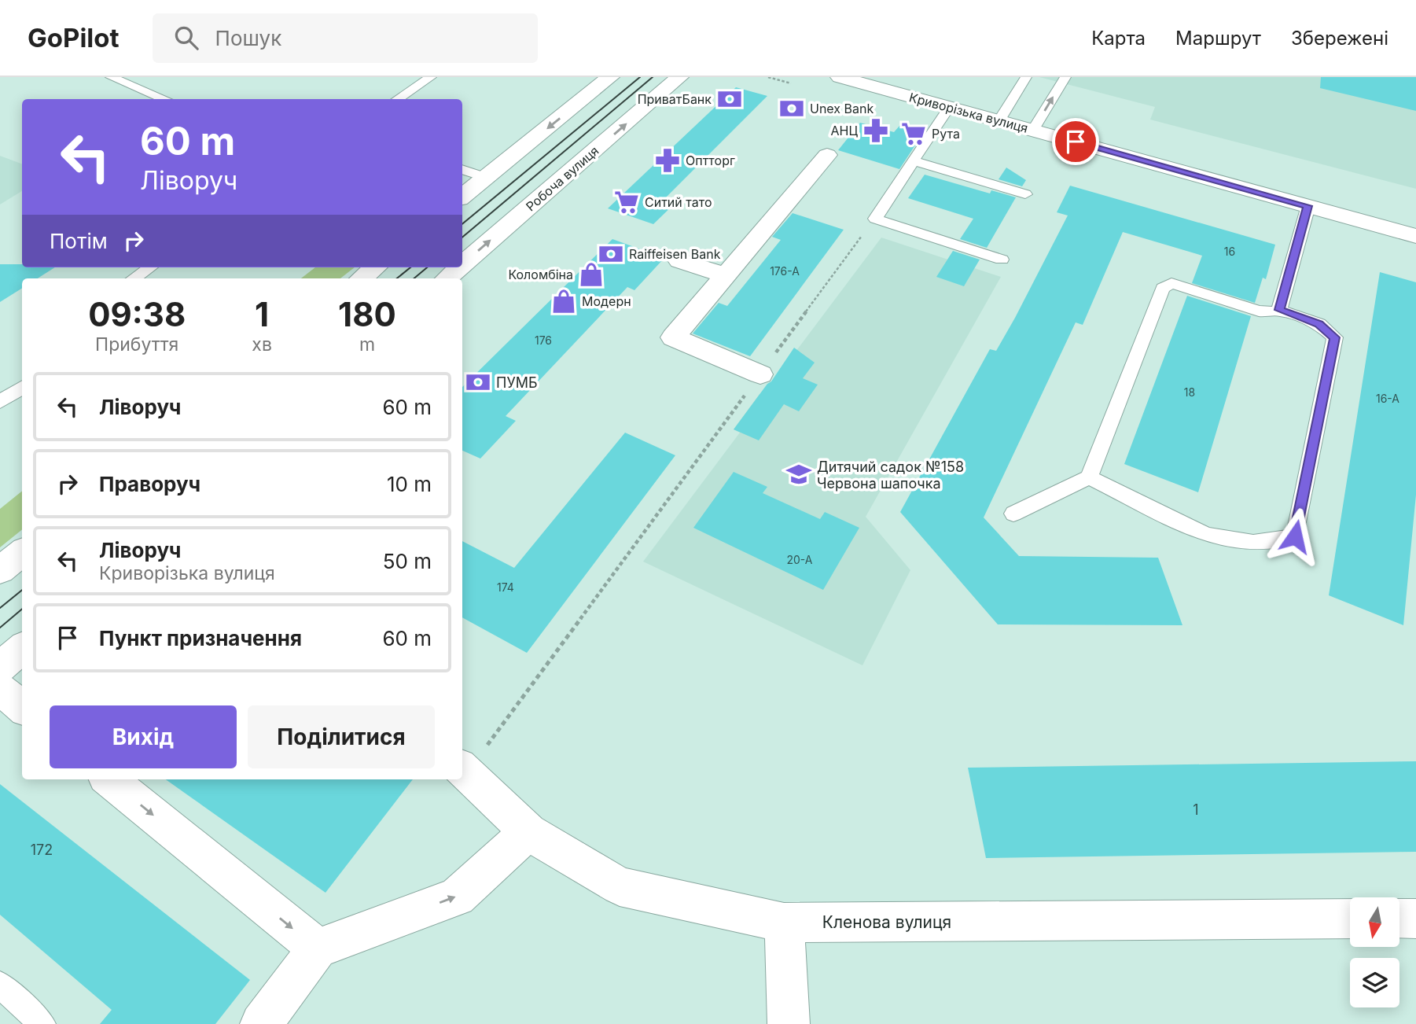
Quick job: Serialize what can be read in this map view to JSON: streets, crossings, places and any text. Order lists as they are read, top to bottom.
{
  "streets": {
    "street": ["Криворізька вулиця", "Робоча вулиця", "Кленова вулиця"]
  },
  "places": {
    "bank": [
      "ПриватБанк",
      "Unex Bank",
      "Raiffeisen Bank",
      "ПУМБ"
    ],
    "pharmacy": ["АНЦ", "Оптторг"],
    "supermarket": ["Рута", "Ситий тато"],
    "shop": ["Коломбіна", "Модерн"],
    "school or university": ["Дитячий садок №158 Червона шапочка"]
  },
  "house_numbers": [
    "16",
    "176-А",
    "176",
    "18",
    "16-А",
    "20-А",
    "174",
    "1",
    "172"
  ],
  "north": "bottom",
  "page": {
    "header": "GoPilot",
    "search": "Пошук",
    "nav": ["Карта", "Маршрут", "Збережені"],
    "turn": ["60 m", "Ліворуч"],
    "then": "Потім",
    "eta": [
      "09:38",
      "Прибуття",
      "1",
      "хв",
      "180",
      "m"
    ],
    "list": [
      {
        "name": "Ліворуч",
        "value": "60 m"
      },
      {
        "name": "Праворуч",
        "value": "10 m"
      },
      {
        "name": "Ліворуч",
        "note": "Криворізька вулиця",
        "value": "50 m"
      },
      {
        "name": "Пункт призначення",
        "value": "60 m"
      }
    ],
    "buttons": ["Вихід", "Поділитися"]
  }
}
